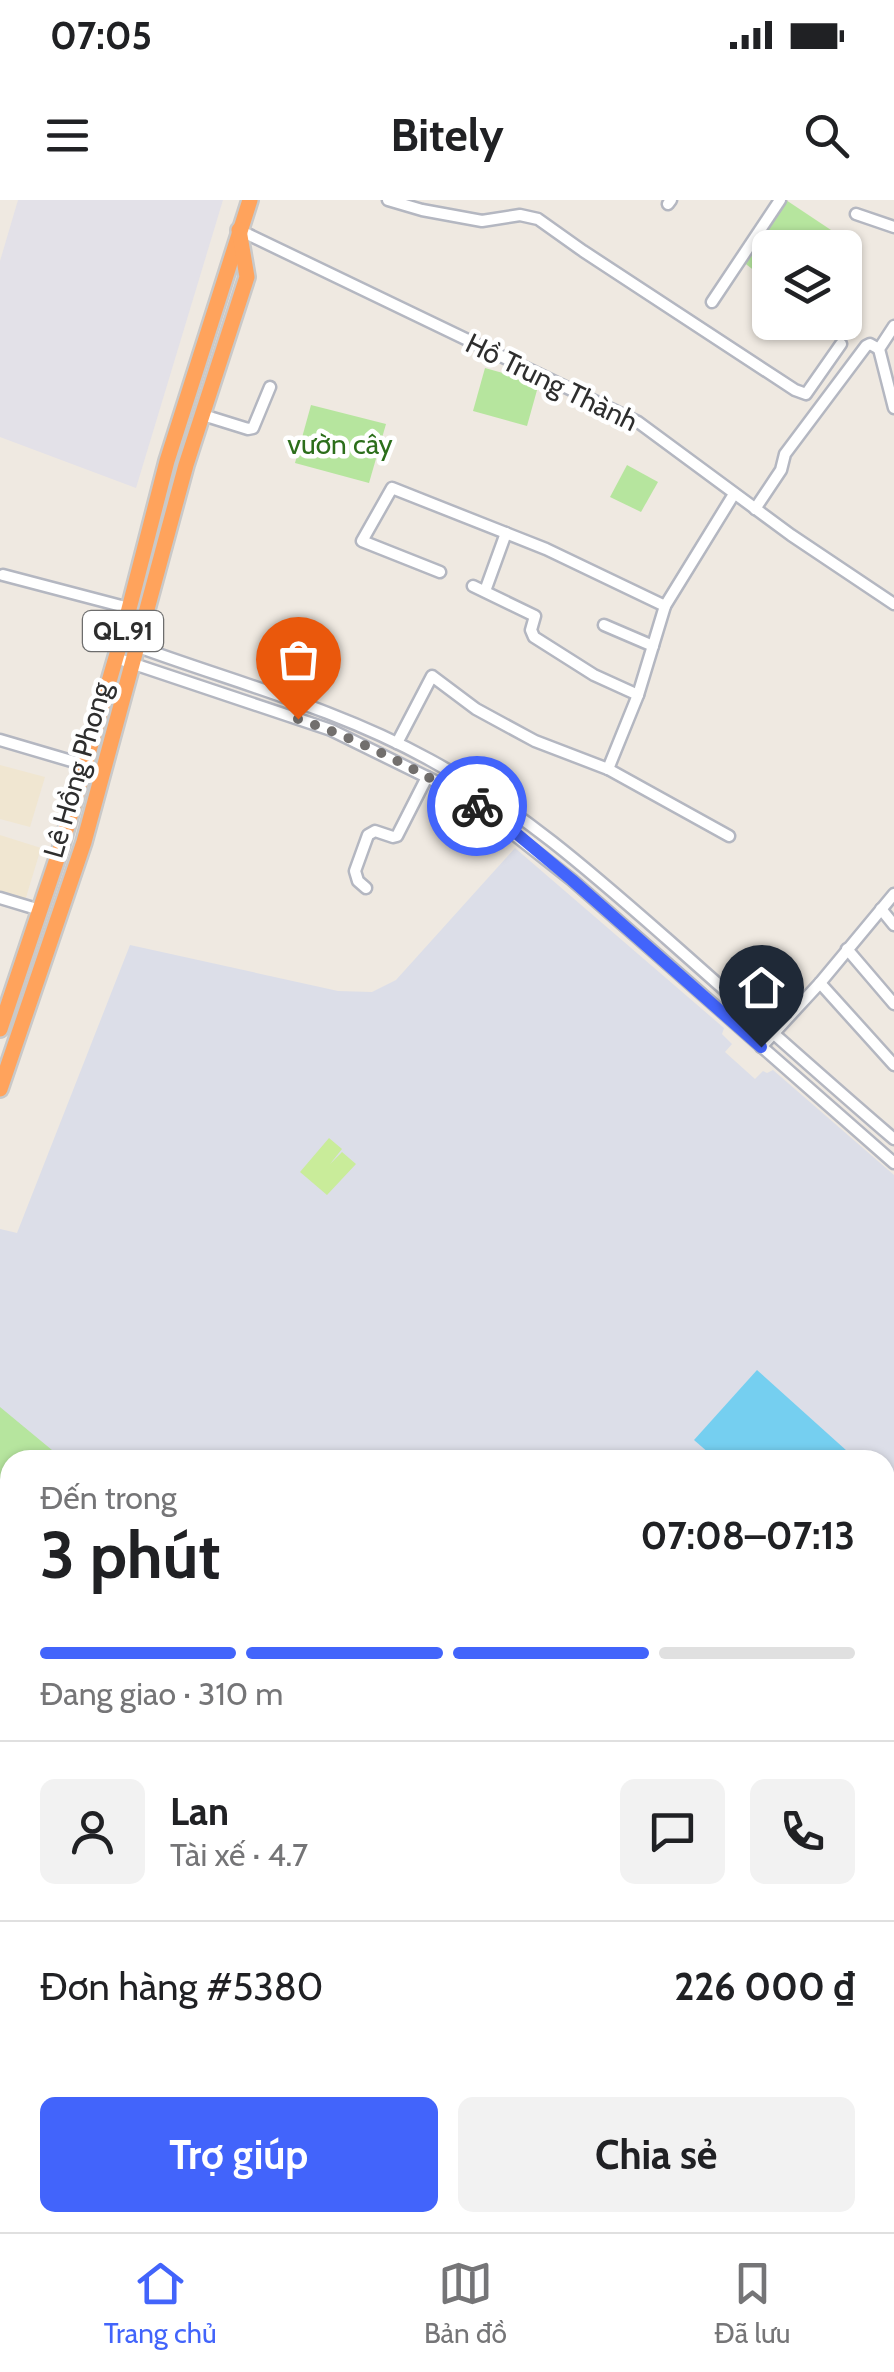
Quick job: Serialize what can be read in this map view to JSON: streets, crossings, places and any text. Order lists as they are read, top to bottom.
{
  "streets": {
    "highway": ["QL.91", "Lê Hồng Phong"],
    "street": ["Hồ Trung Thành"]
  },
  "crossings": [
    ["Hồ Trung Thành", "Lê Hồng Phong"]
  ],
  "parks": ["vườn cây"],
  "page": {
    "status": "07:05",
    "header": "Bitely",
    "heading": ["3 phút", "Đến trong", "07:08–07:13"],
    "panel": [
      "Lan",
      "Tài xế · 4.7",
      "Đơn hàng #5380",
      "226 000 ₫"
    ],
    "bar": "Đang giao · 310 m",
    "buttons": ["Trợ giúp", "Chia sẻ"],
    "tabs": ["Trang chủ", "Bản đồ", "Đã lưu"]
  }
}
